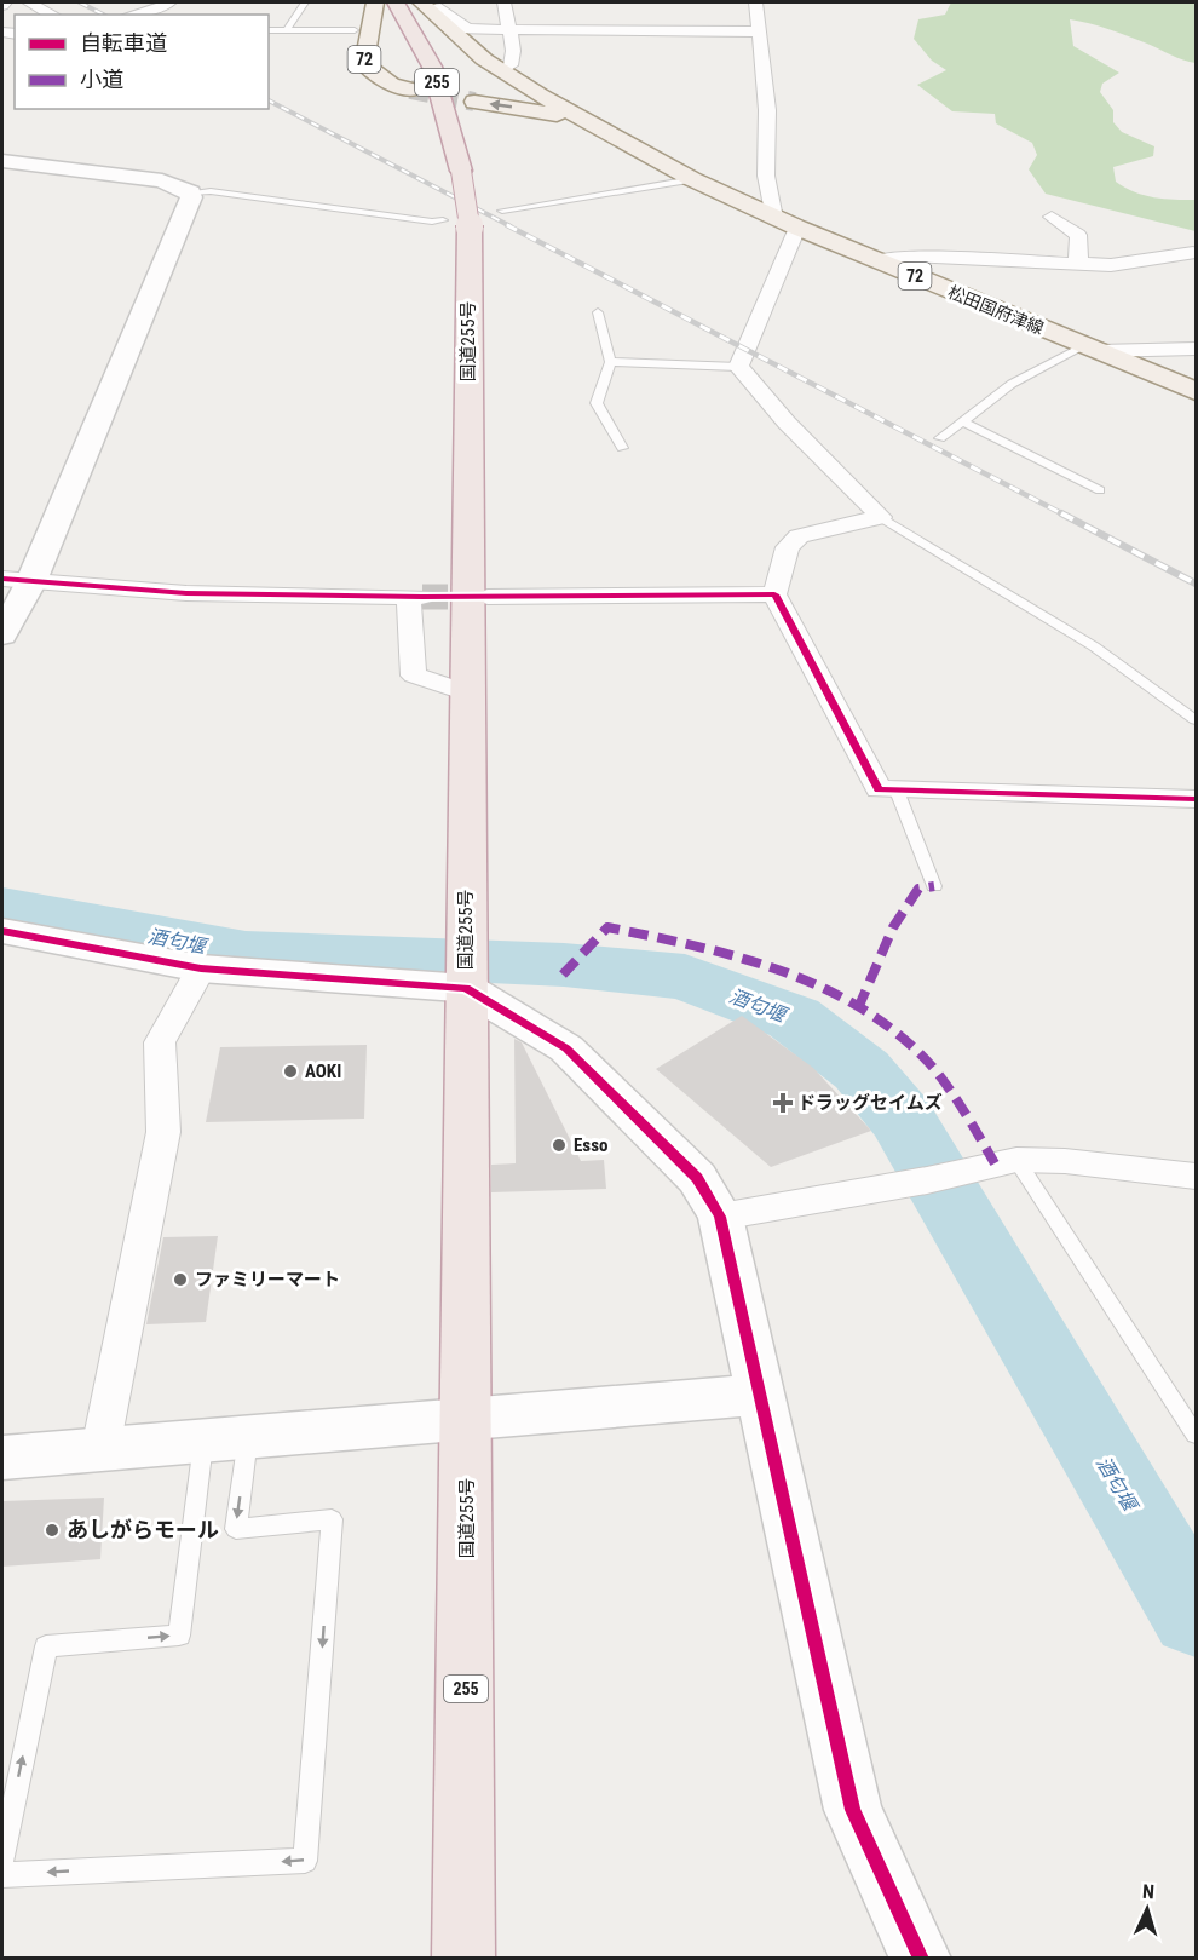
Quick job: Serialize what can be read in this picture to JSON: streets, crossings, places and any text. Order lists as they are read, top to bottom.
{
  "streets": {
    "highway": ["255", "国道255号"],
    "main road": ["72", "松田国府津線"]
  },
  "water": ["酒匂堰"],
  "places": {
    "other": [
      "AOKI",
      "Esso",
      "ファミリーマート",
      "あしがらモール"
    ],
    "health": ["ドラッグセイムズ"]
  },
  "legend": ["自転車道", "小道"],
  "north": "top"
}
